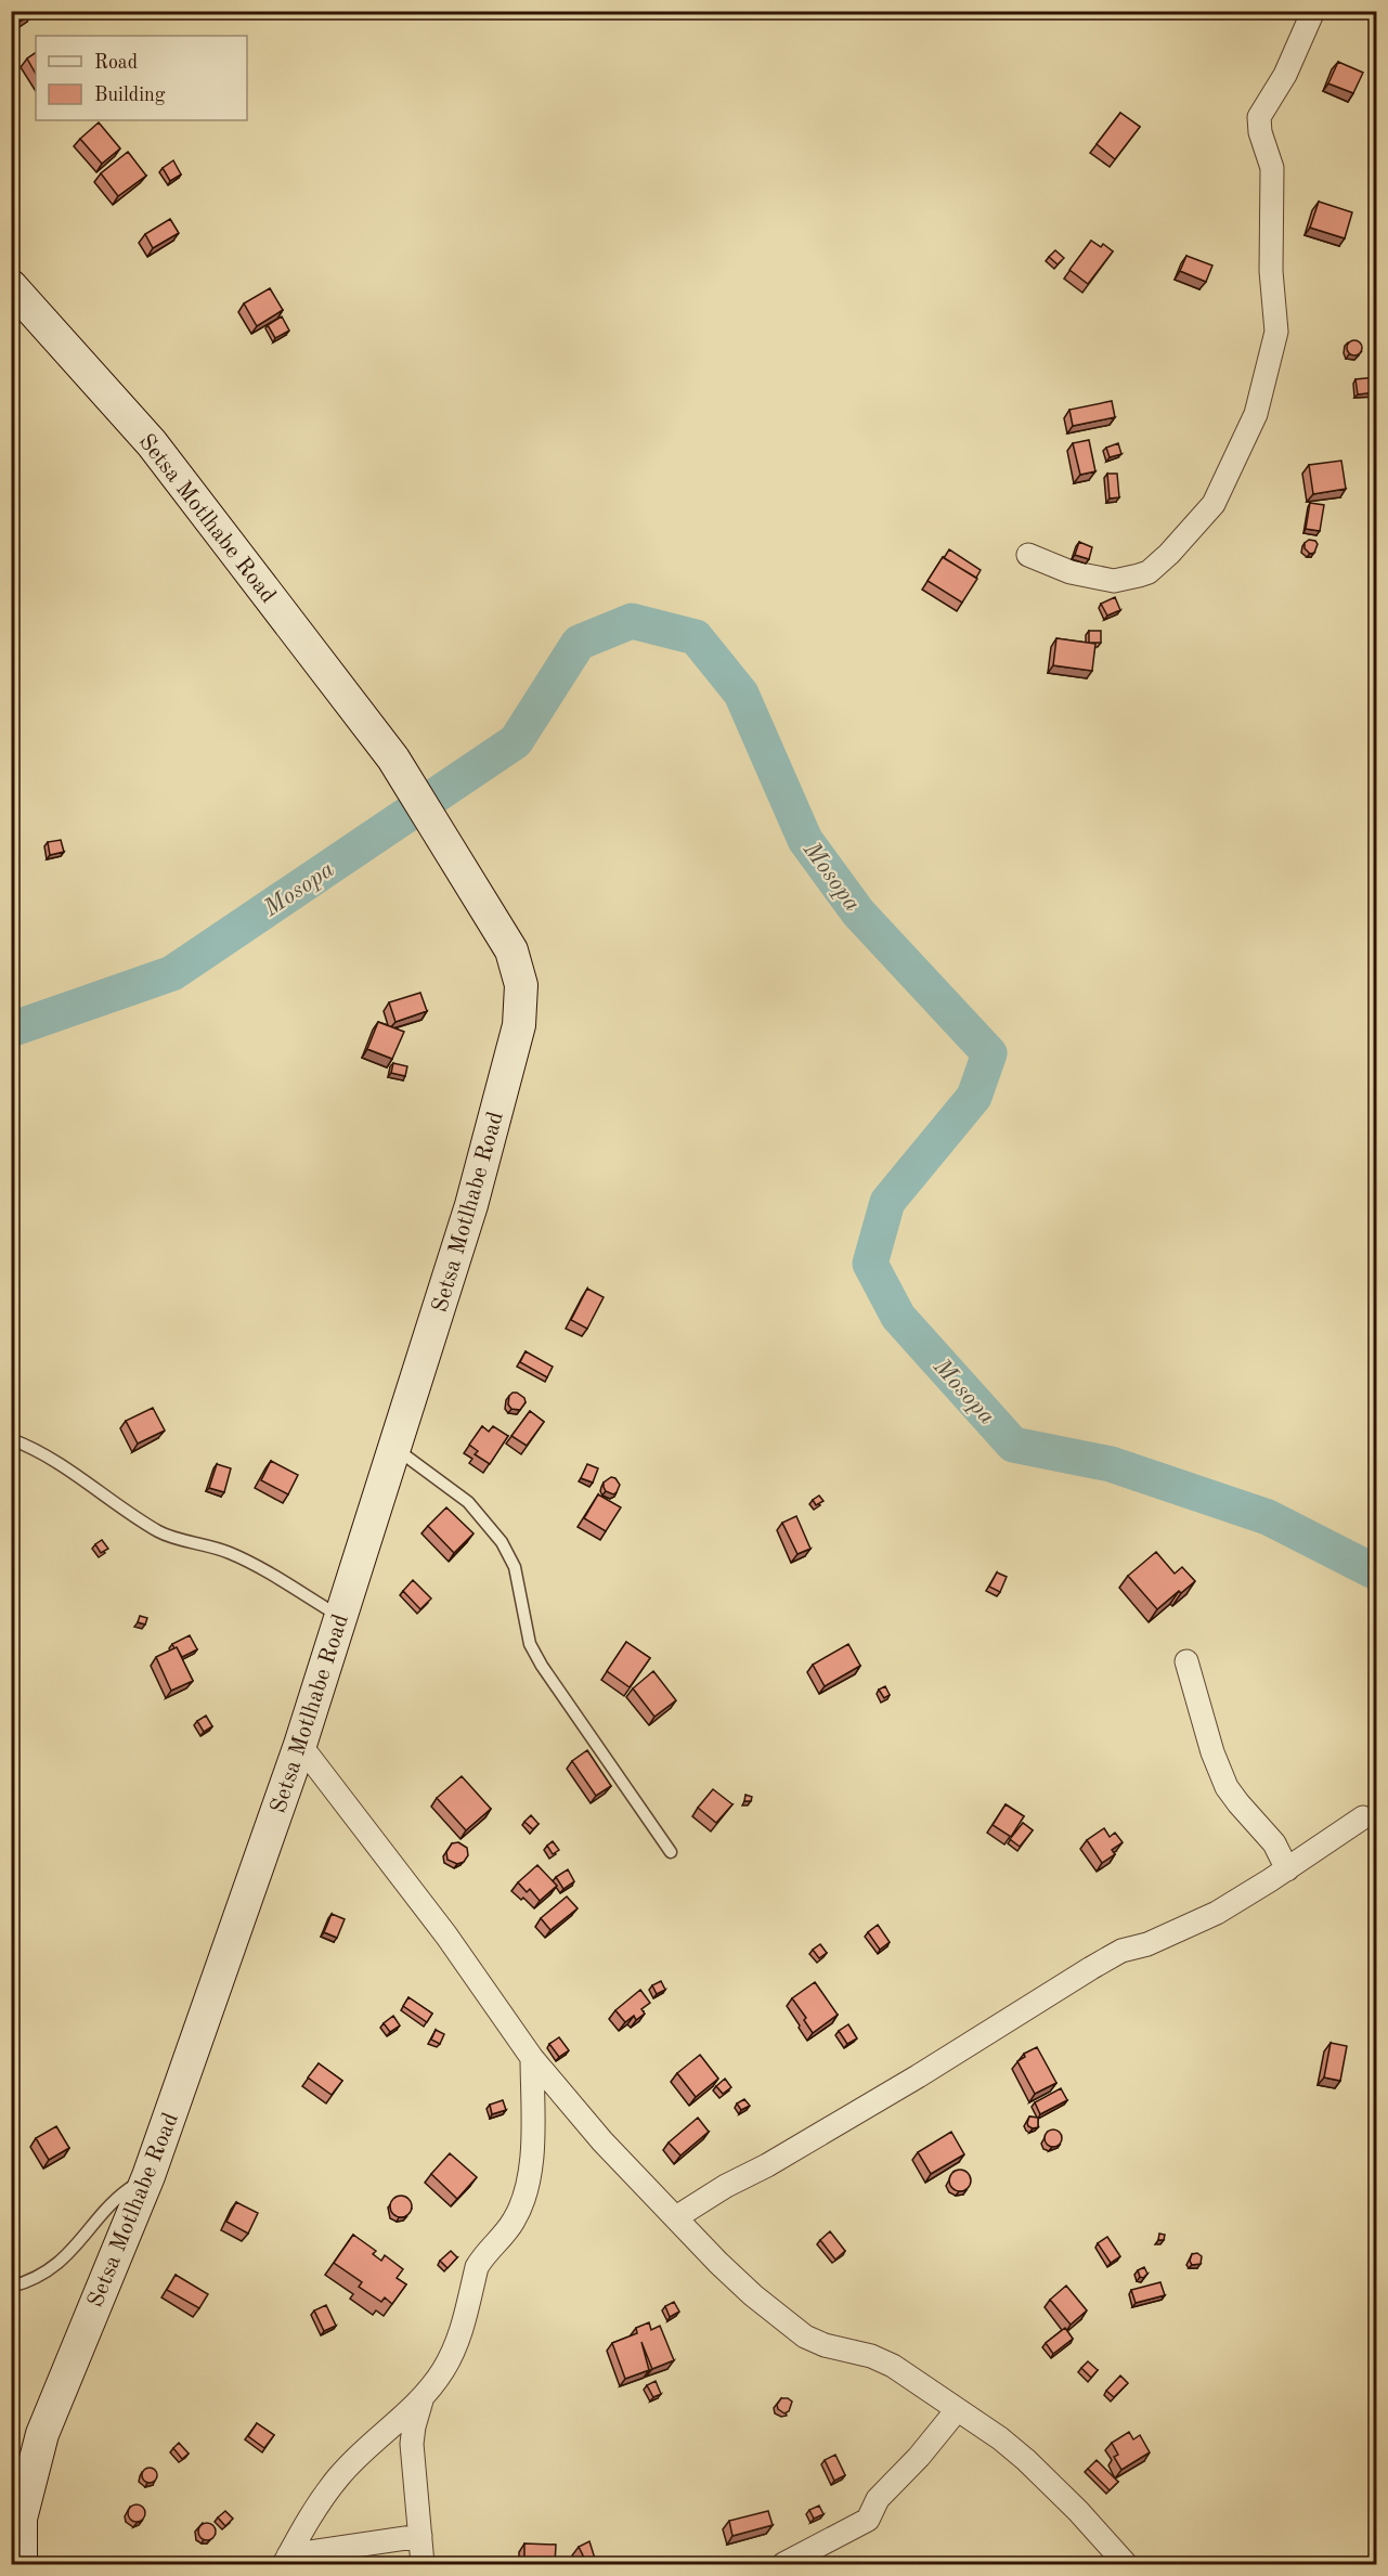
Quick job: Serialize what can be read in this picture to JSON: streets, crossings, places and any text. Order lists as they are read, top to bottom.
{
  "streets": {
    "street": ["Setsa Motlhabe Road"]
  },
  "water": ["Mosopa"],
  "legend": ["Road", "Building"]
}
